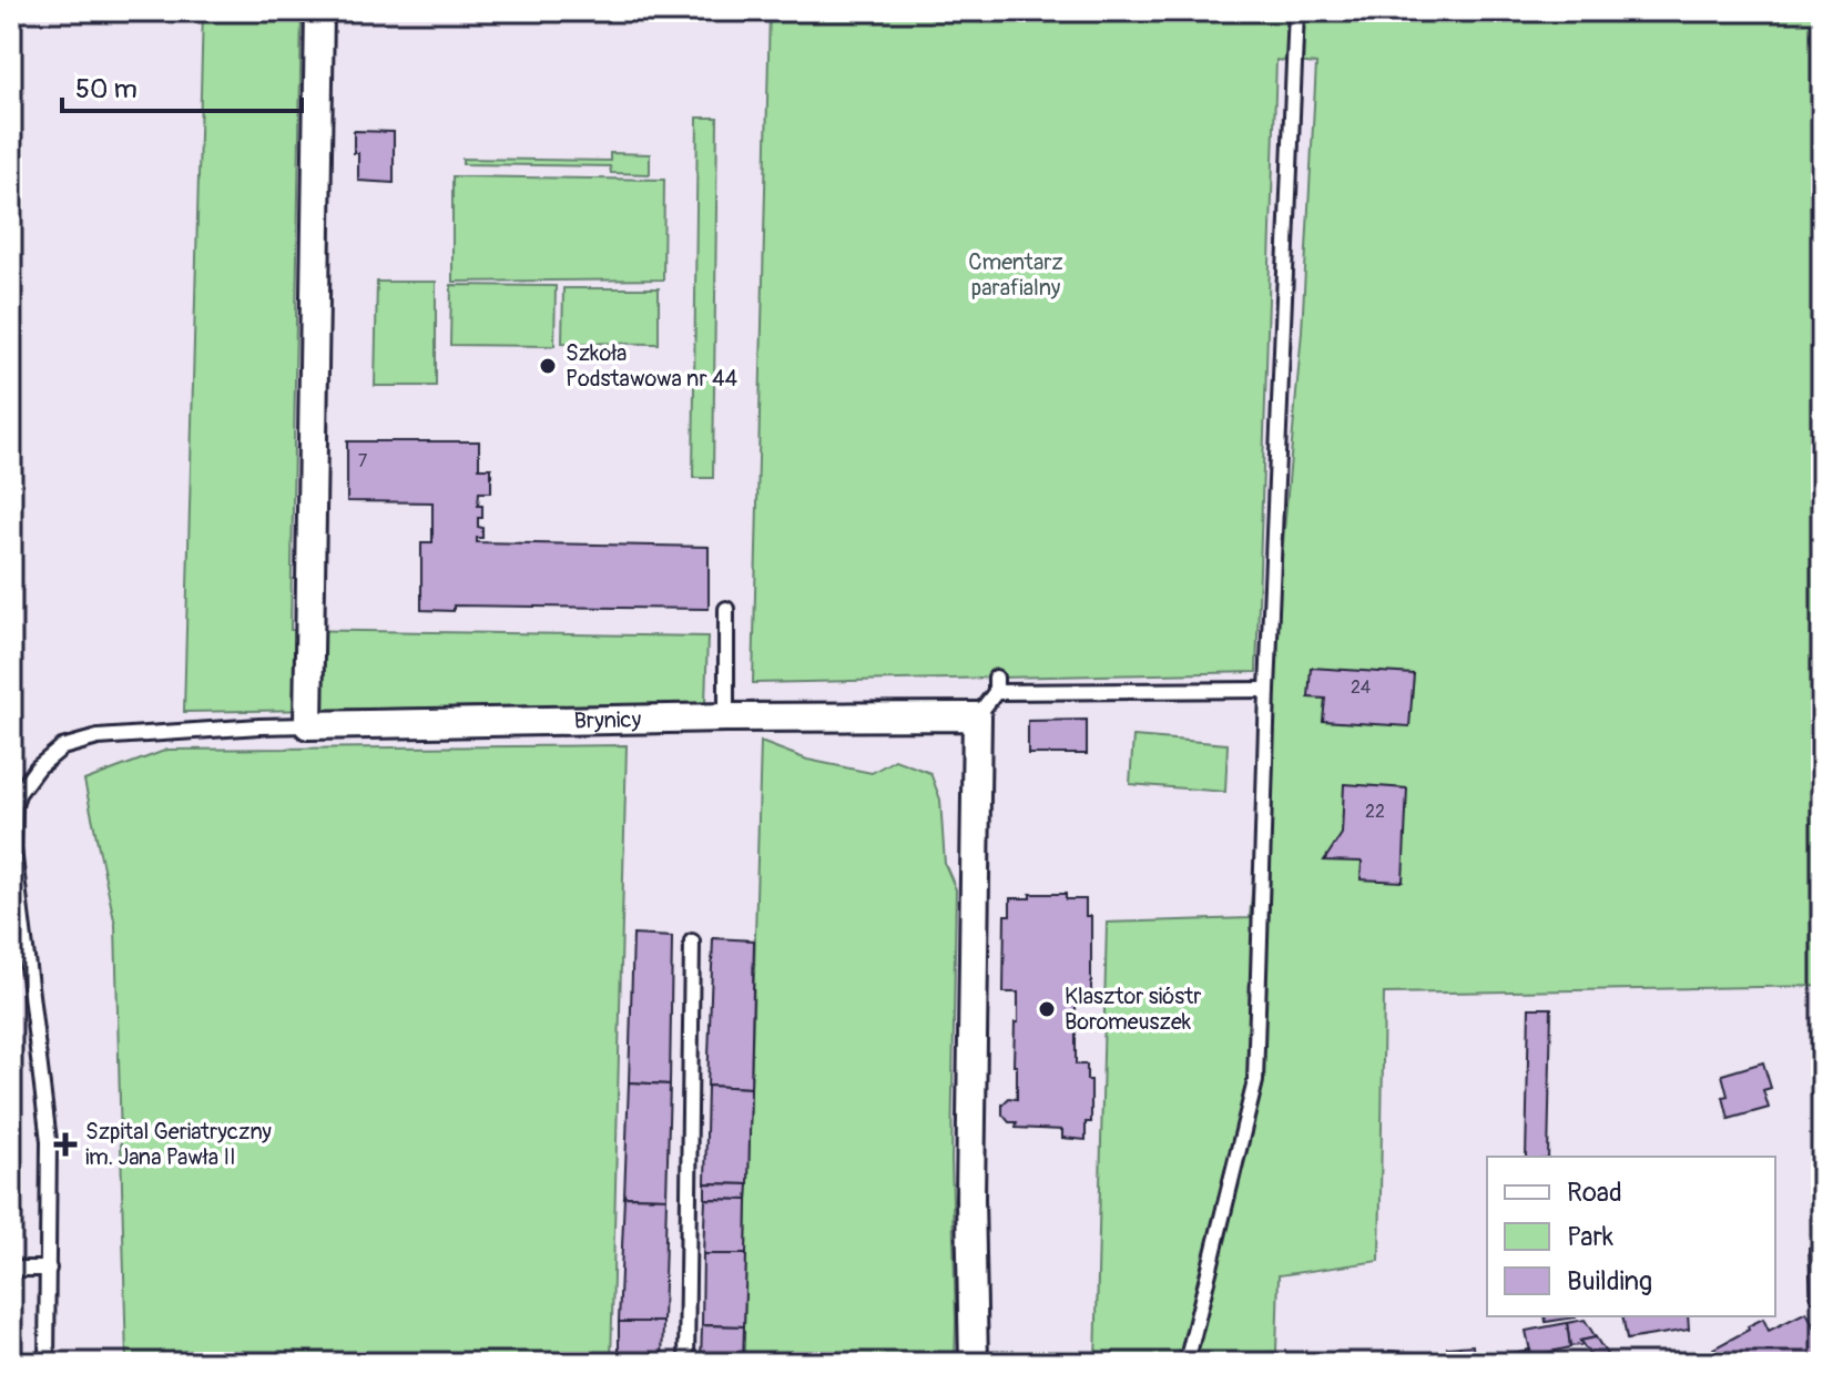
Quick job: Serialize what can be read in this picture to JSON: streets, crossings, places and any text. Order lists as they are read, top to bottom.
{
  "streets": {
    "street": ["Brynicy"]
  },
  "parks": ["Cmentarz parafialny"],
  "places": {
    "other": ["Szkoła Podstawowa nr 44", "Klasztor sióstr Boromeuszek"],
    "health": ["Szpital Geriatryczny im. Jana Pawła II"]
  },
  "house_numbers": ["7", "24", "22"],
  "legend": ["Road", "Park", "Building"],
  "scale_bar": "50 m"
}
